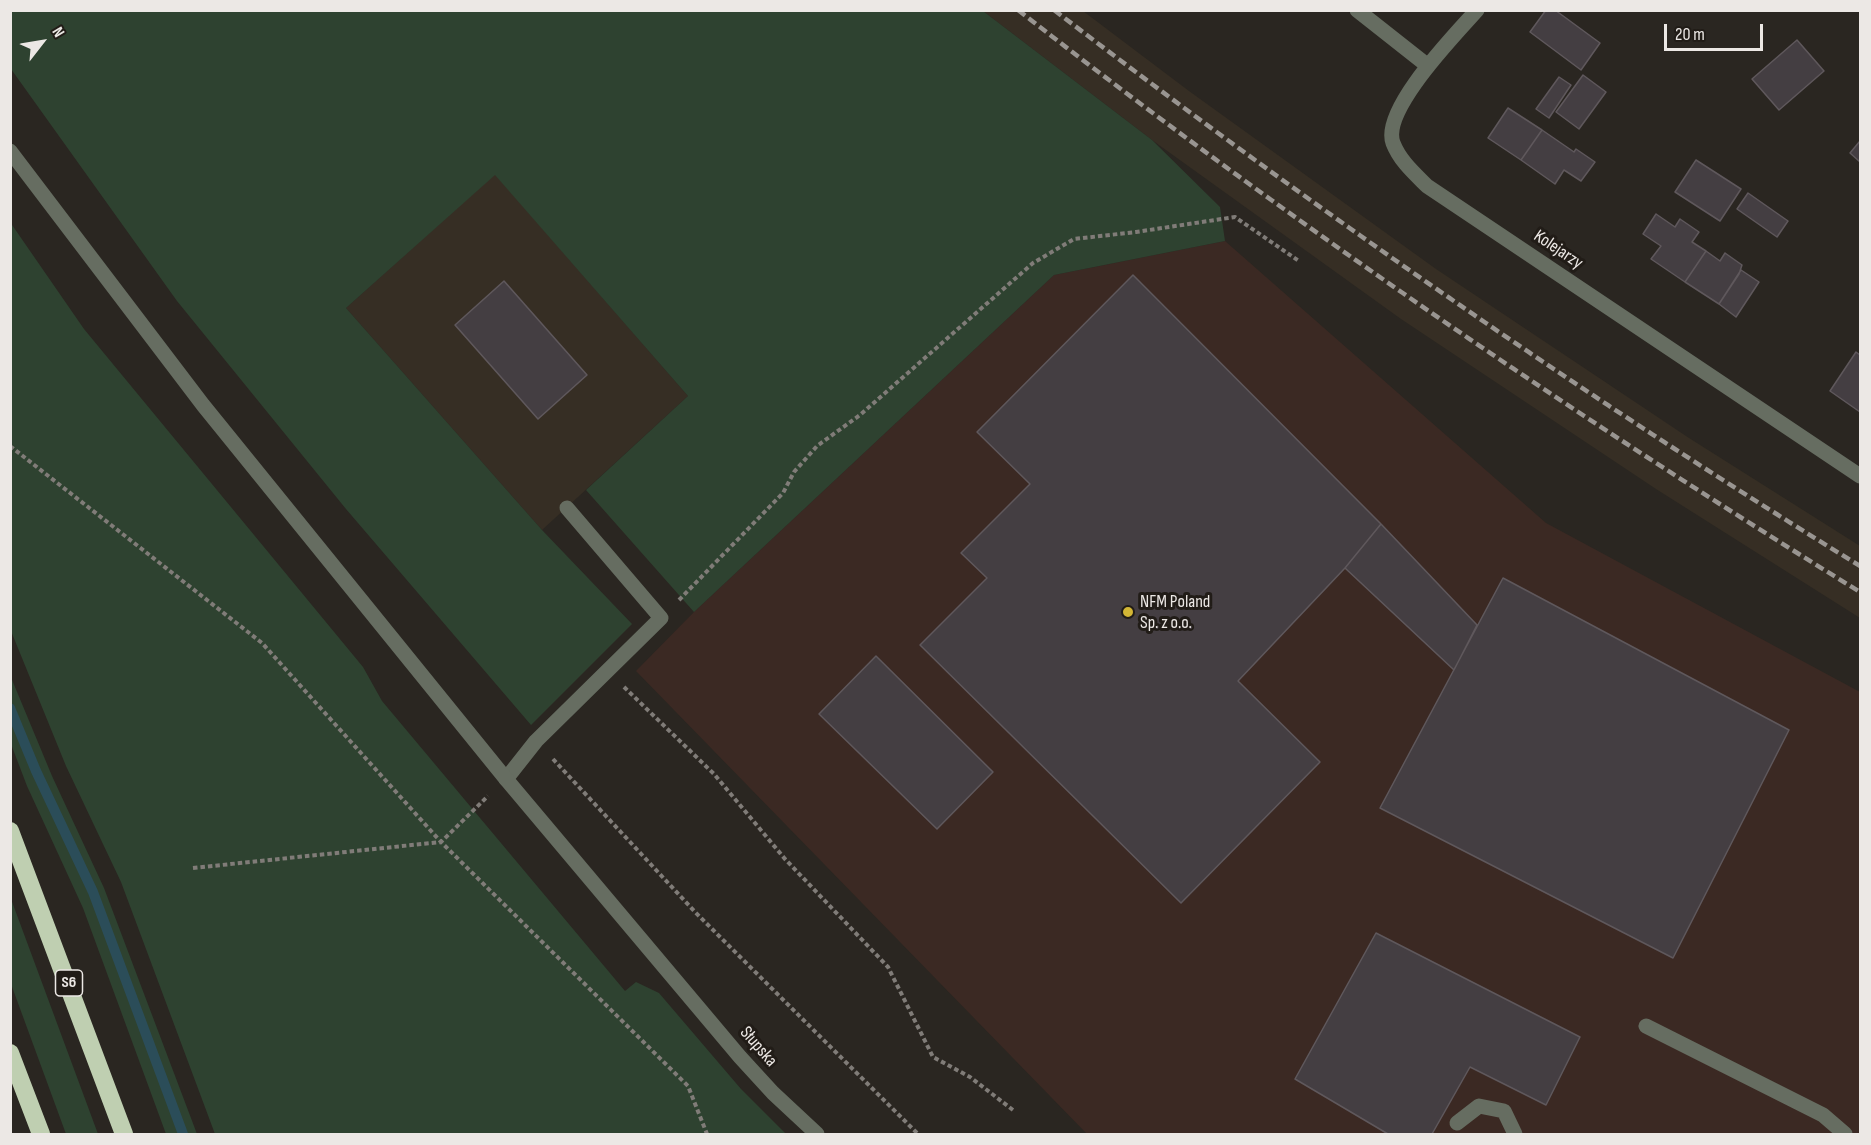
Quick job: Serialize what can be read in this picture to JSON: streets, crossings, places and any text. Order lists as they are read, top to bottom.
{
  "streets": {
    "highway": ["S6"],
    "street": ["Kolejarzy", "Słupska"]
  },
  "places": ["NFM Poland Sp. z o.o."],
  "scale_bar": "20 m",
  "north": "top right"
}
